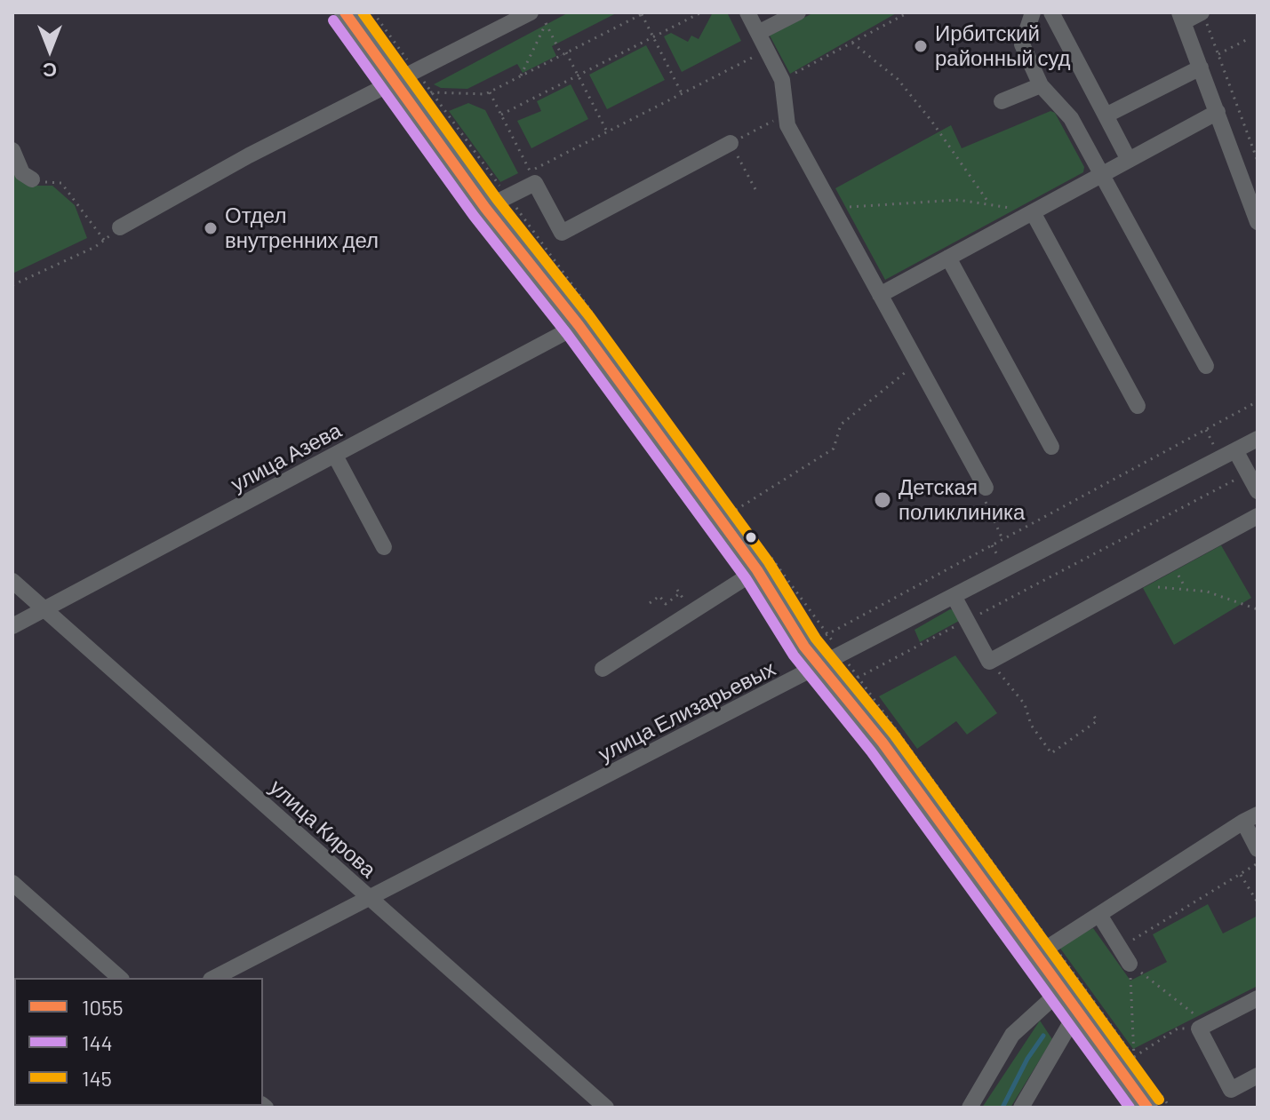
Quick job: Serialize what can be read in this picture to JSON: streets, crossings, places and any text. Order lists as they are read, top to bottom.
{
  "streets": {
    "street": ["улица Азева", "улица Елизарьевых", "улица Кирова"]
  },
  "crossings": [
    ["улица Азева", "улица Кирова"],
    ["улица Елизарьевых", "улица Кирова"]
  ],
  "places": ["Ирбитский районный суд", "Отдел внутренних дел", "Детская поликлиника"],
  "lines": ["transit line 1055", "transit line 145", "transit line 144"],
  "legend": ["1055", "144", "145"],
  "north": "bottom"
}
